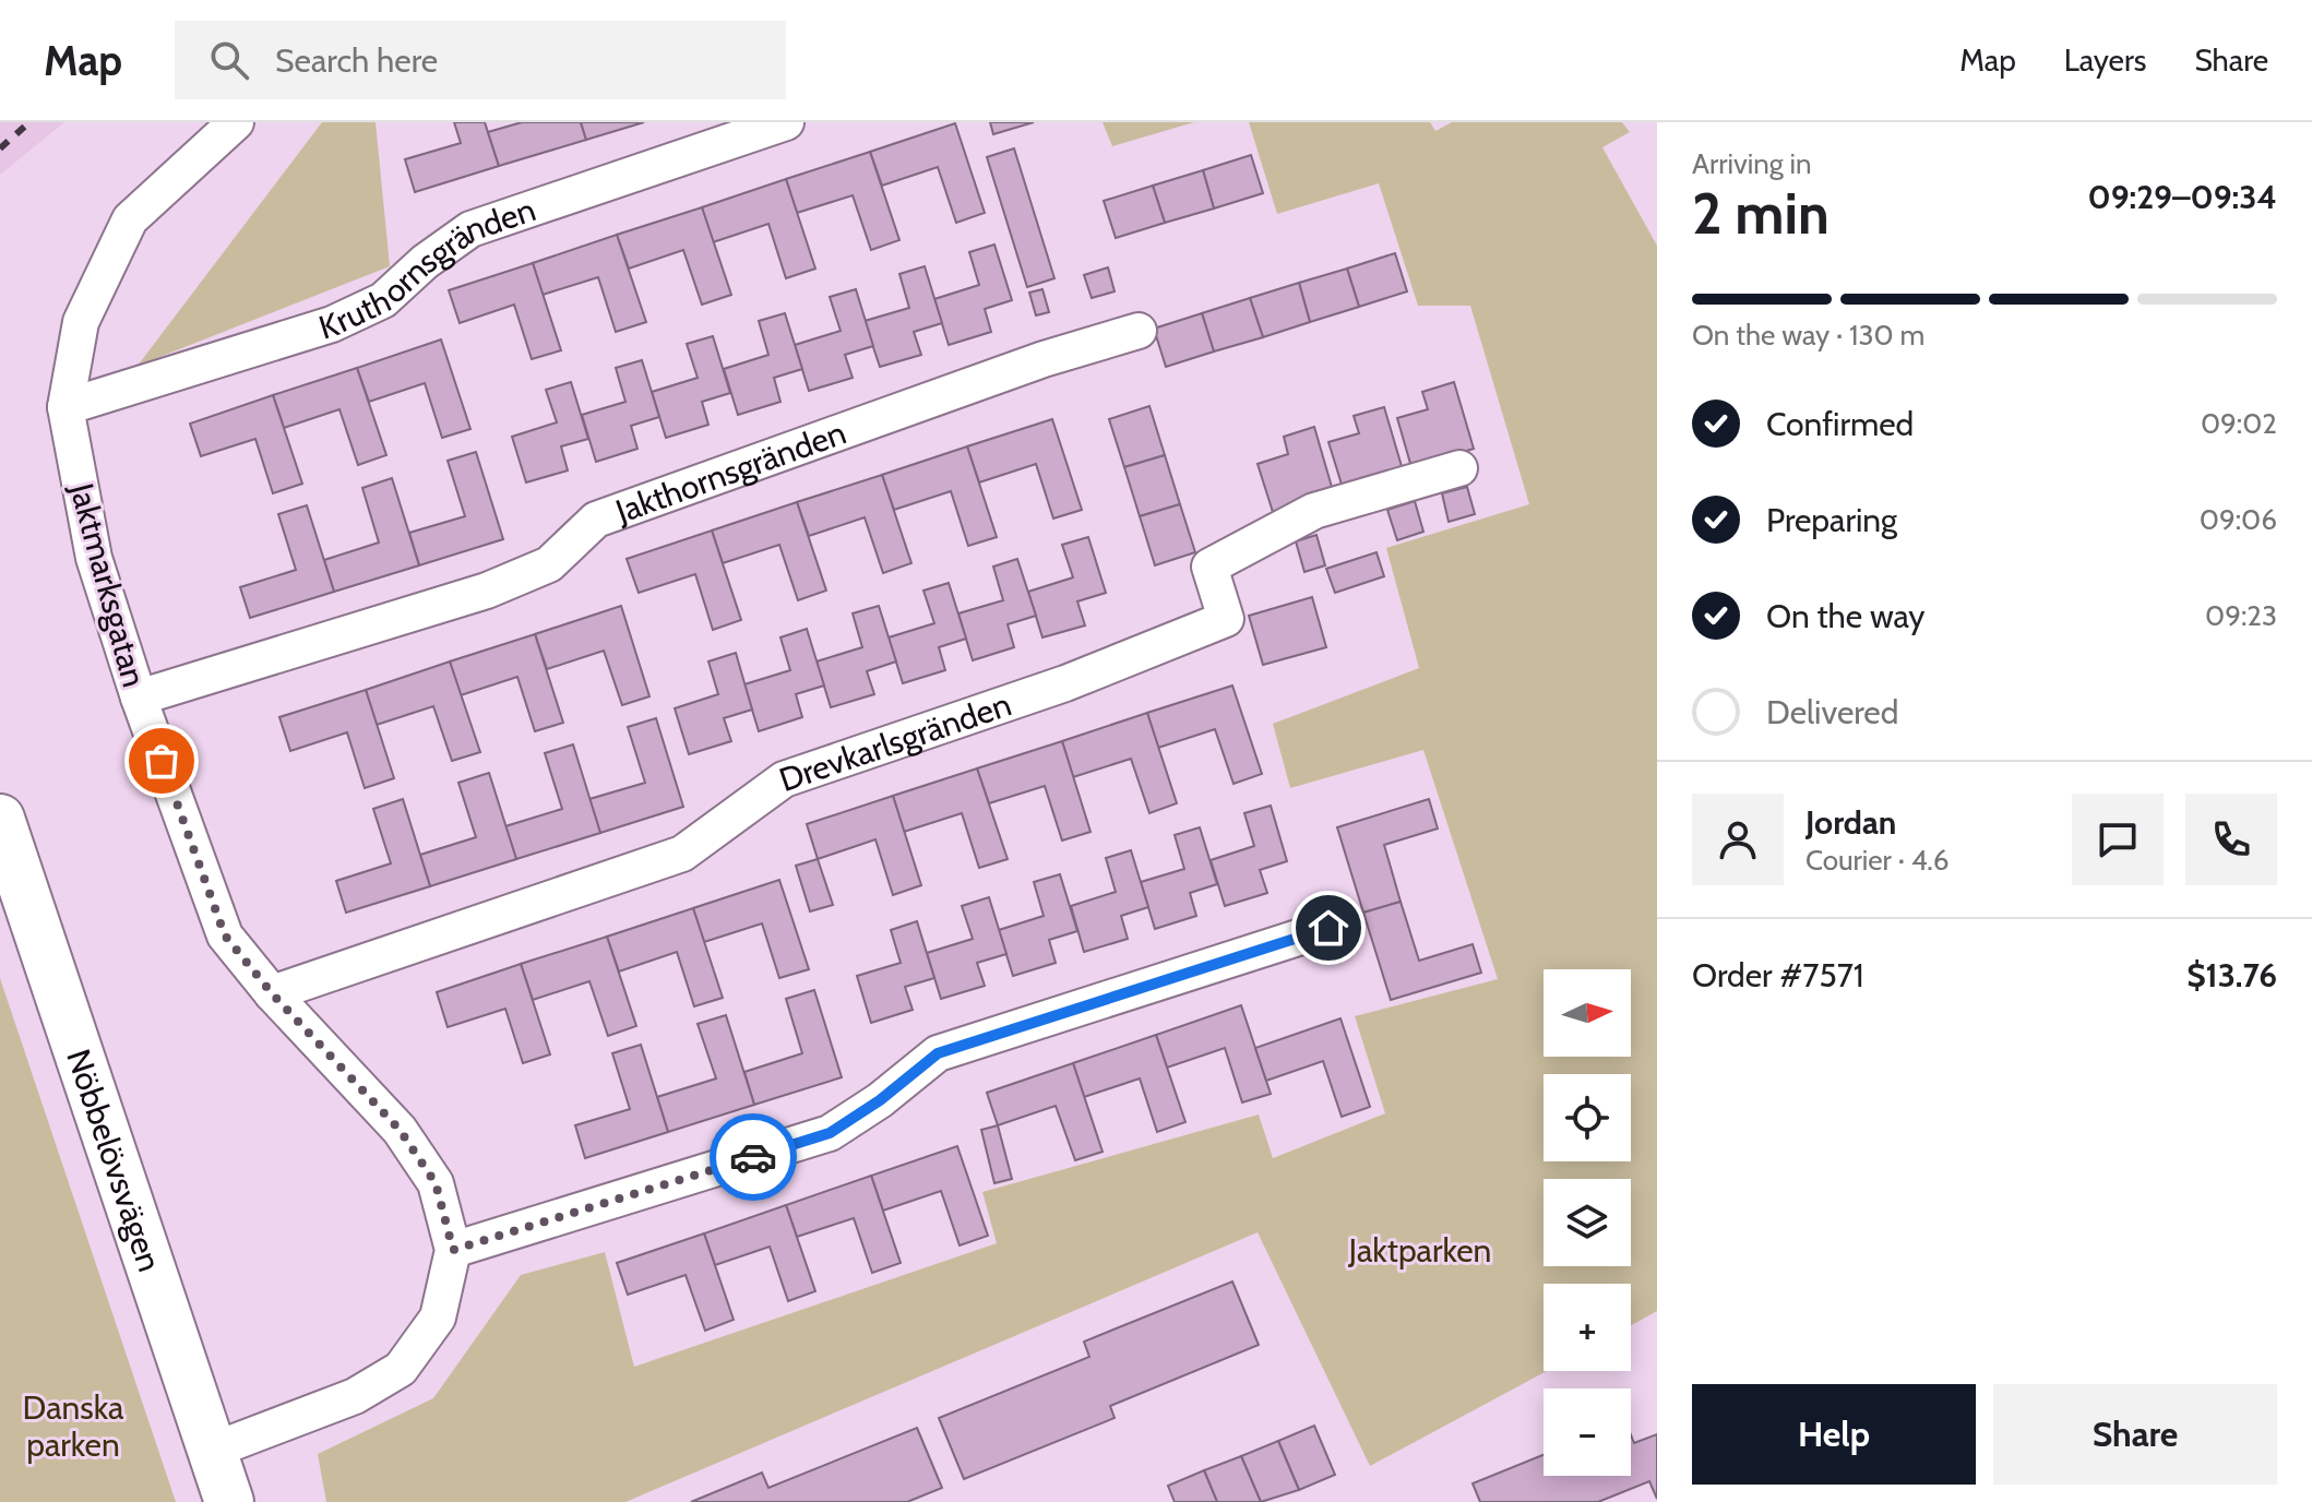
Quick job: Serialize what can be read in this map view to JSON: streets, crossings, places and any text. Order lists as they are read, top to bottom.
{
  "streets": {
    "street": [
      "Kruthornsgränden",
      "Jakthornsgränden",
      "Jaktmarksgatan",
      "Drevkarlsgränden",
      "Nöbbelövsvägen"
    ]
  },
  "crossings": [
    ["Kruthornsgränden", "Jaktmarksgatan"],
    ["Jakthornsgränden", "Jaktmarksgatan"],
    ["Jaktmarksgatan", "Drevkarlsgränden"],
    ["Jaktmarksgatan", "Nöbbelövsvägen"]
  ],
  "parks": ["Jaktparken", "Danska parken"],
  "north": "right",
  "page": {
    "header": "Map",
    "search": "Search here",
    "nav": ["Map", "Layers", "Share"],
    "heading": ["2 min", "Arriving in", "09:29–09:34"],
    "panel": [
      "Jordan",
      "Courier · 4.6",
      "Order #7571",
      "$13.76"
    ],
    "bar": "On the way · 130 m",
    "list": [
      ["Confirmed", "09:02"],
      ["Preparing", "09:06"],
      ["On the way", "09:23"],
      "Delivered"
    ],
    "map_buttons": ["+", "−"],
    "buttons": ["Help", "Share"]
  }
}
